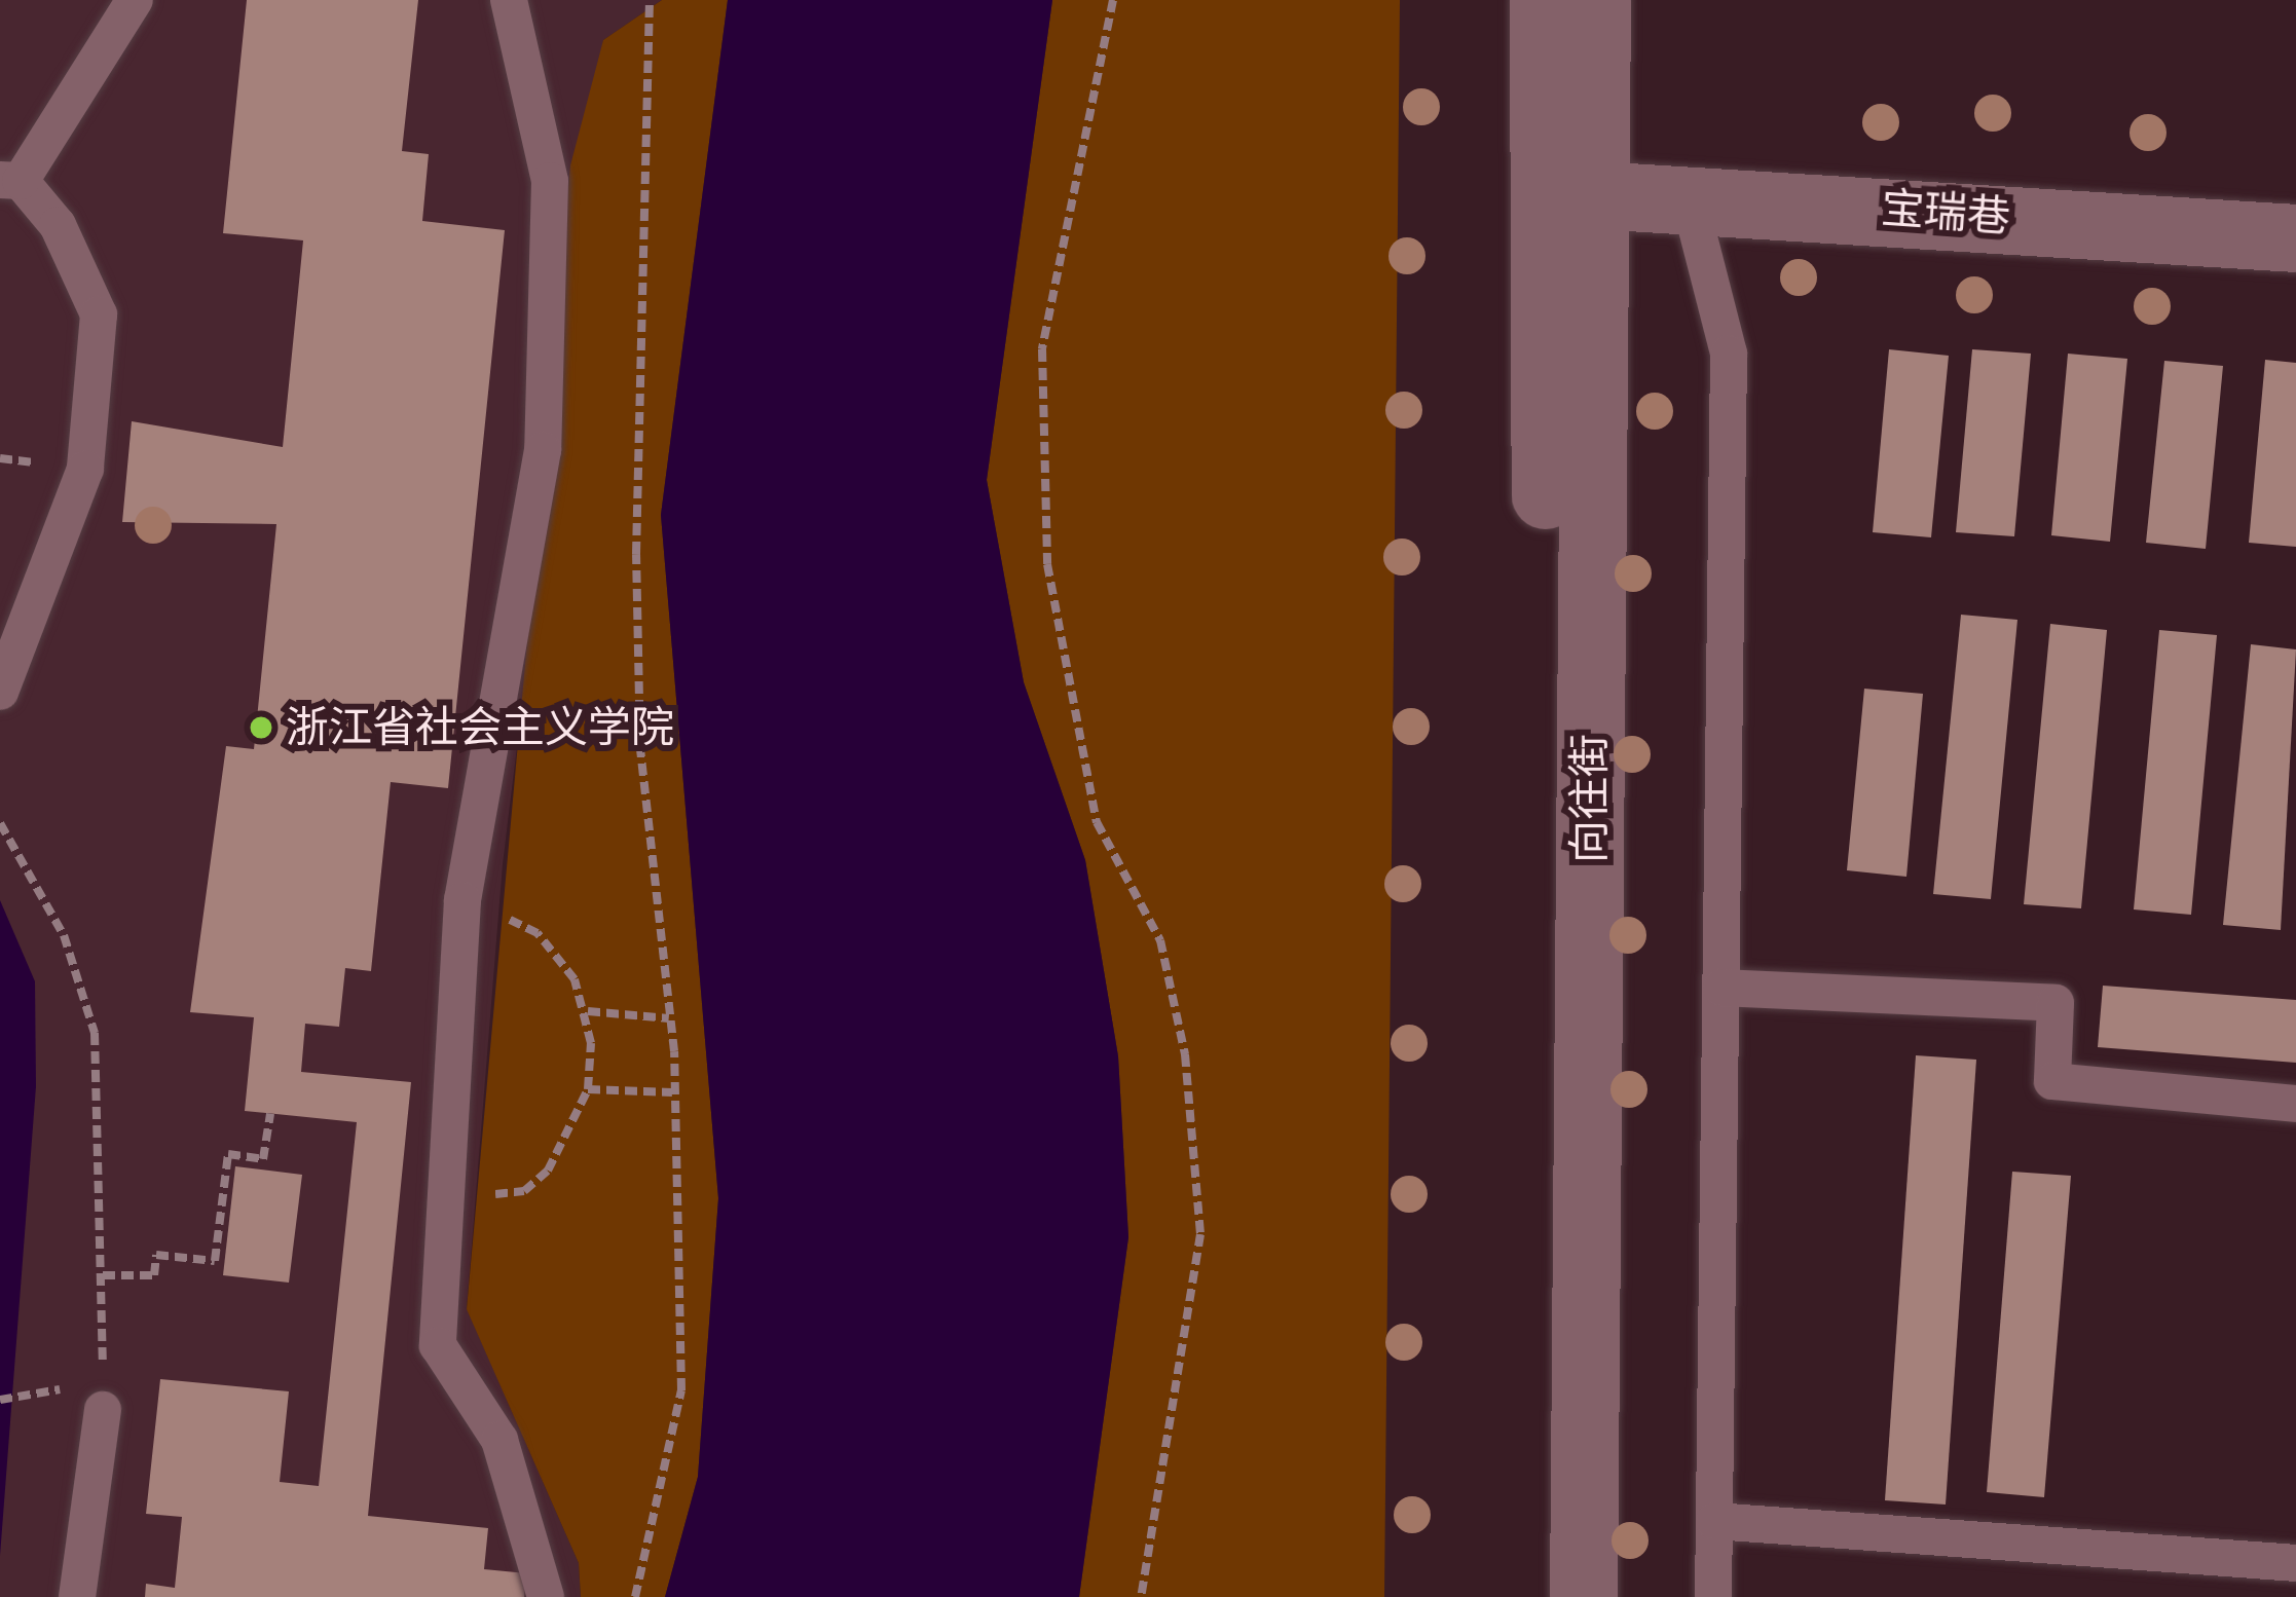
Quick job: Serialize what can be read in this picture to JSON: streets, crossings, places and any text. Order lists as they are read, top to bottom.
{
  "streets": {
    "street": ["宝瑞巷", "向往街"]
  },
  "crossings": [
    ["宝瑞巷", "向往街"]
  ],
  "places": ["浙江省社会主义学院"]
}
